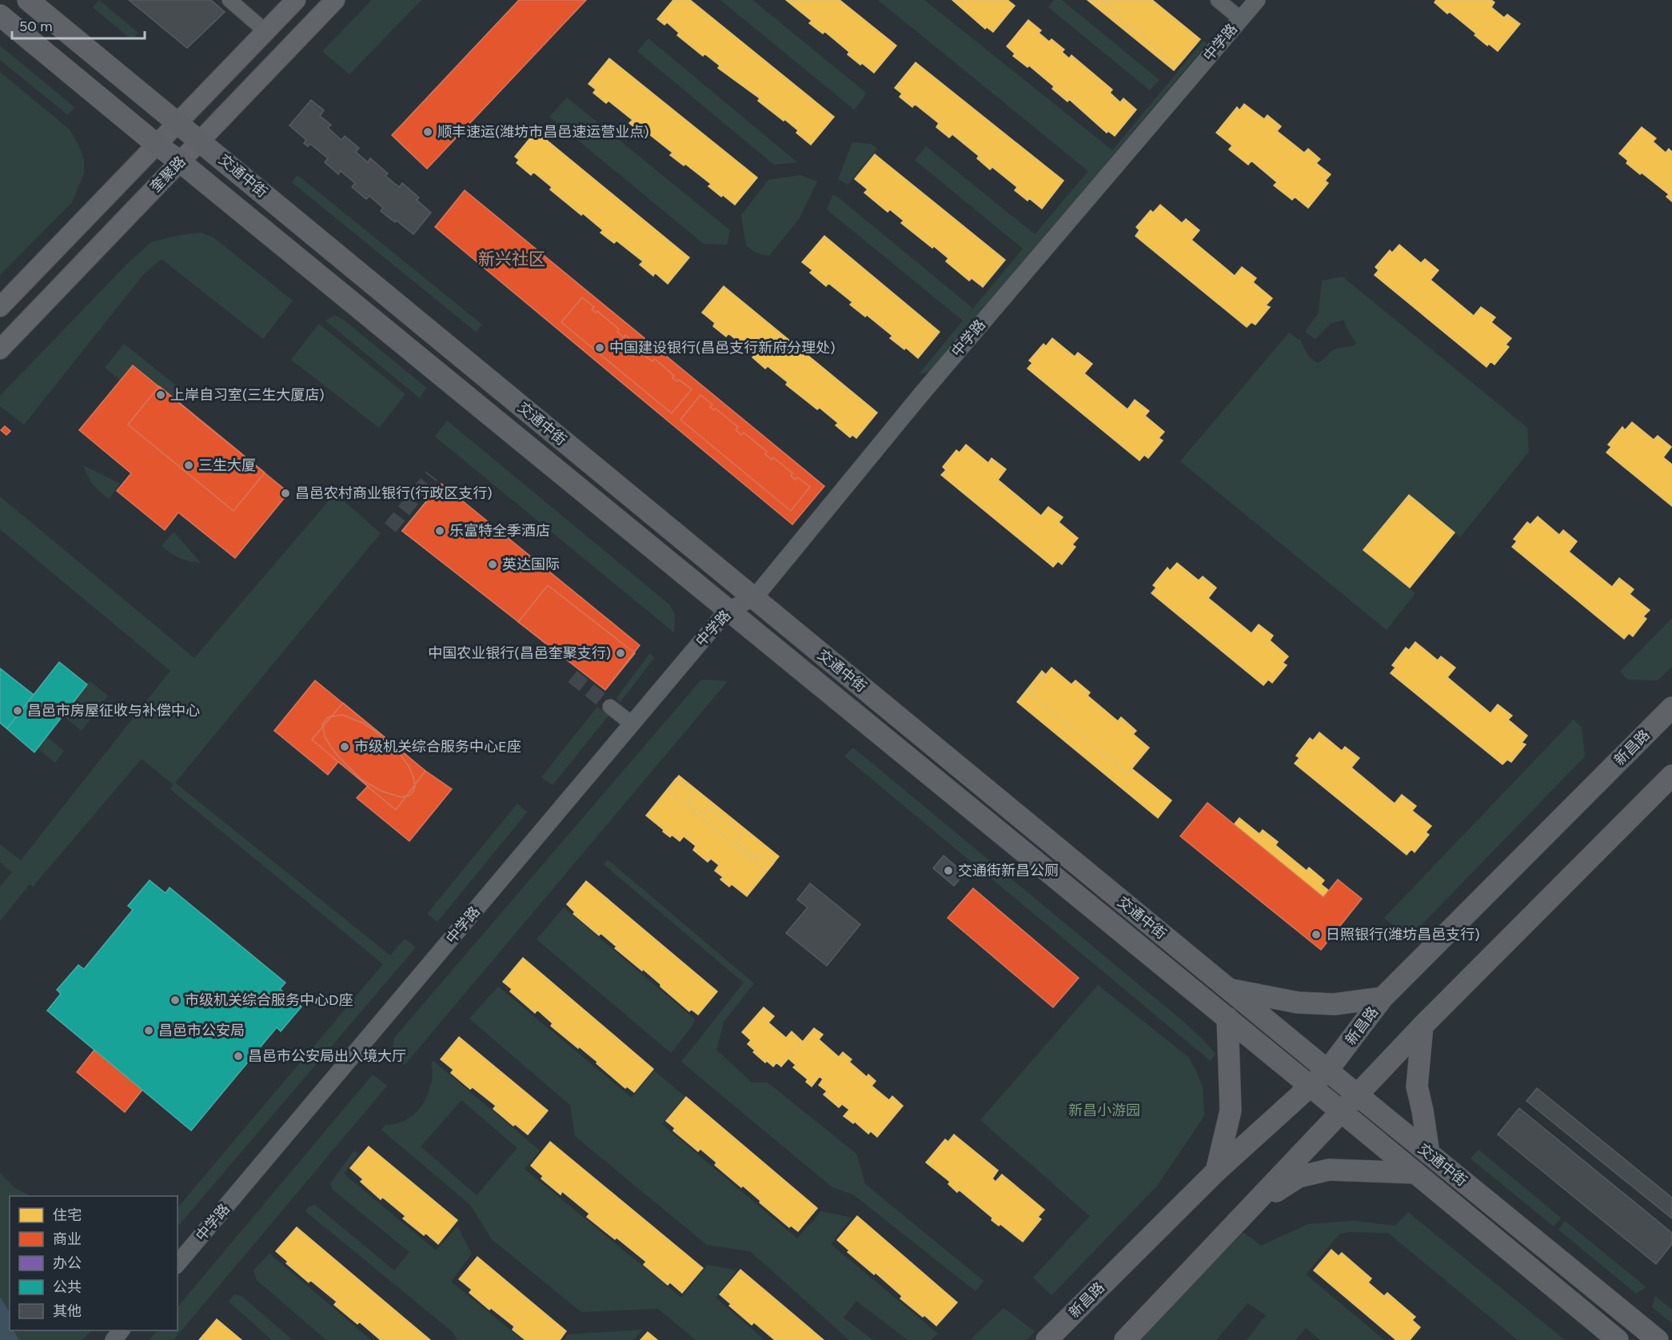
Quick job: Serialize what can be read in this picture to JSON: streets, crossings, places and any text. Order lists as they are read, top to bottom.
{
  "streets": {
    "main road": ["奎聚路", "交通中街", "新昌路"],
    "street": ["中学路"]
  },
  "crossings": [
    ["中学路", "交通中街"],
    ["奎聚路", "交通中街"],
    ["交通中街", "新昌路"]
  ],
  "districts": ["新兴社区"],
  "parks": ["新昌小游园"],
  "places": [
    "顺丰速运(潍坊市昌邑速运营业点)",
    "中国建设银行(昌邑支行新府分理处)",
    "上岸自习室(三生大厦店)",
    "三生大厦",
    "昌邑农村商业银行(行政区支行)",
    "乐富特全季酒店",
    "英达国际",
    "中国农业银行(昌邑奎聚支行)",
    "昌邑市房屋征收与补偿中心",
    "市级机关综合服务中心E座",
    "交通街新昌公厕",
    "日照银行(潍坊昌邑支行)",
    "市级机关综合服务中心D座",
    "昌邑市公安局",
    "昌邑市公安局出入境大厅"
  ],
  "legend": [
    "住宅",
    "商业",
    "办公",
    "公共",
    "其他"
  ],
  "scale_bar": "50 m"
}
